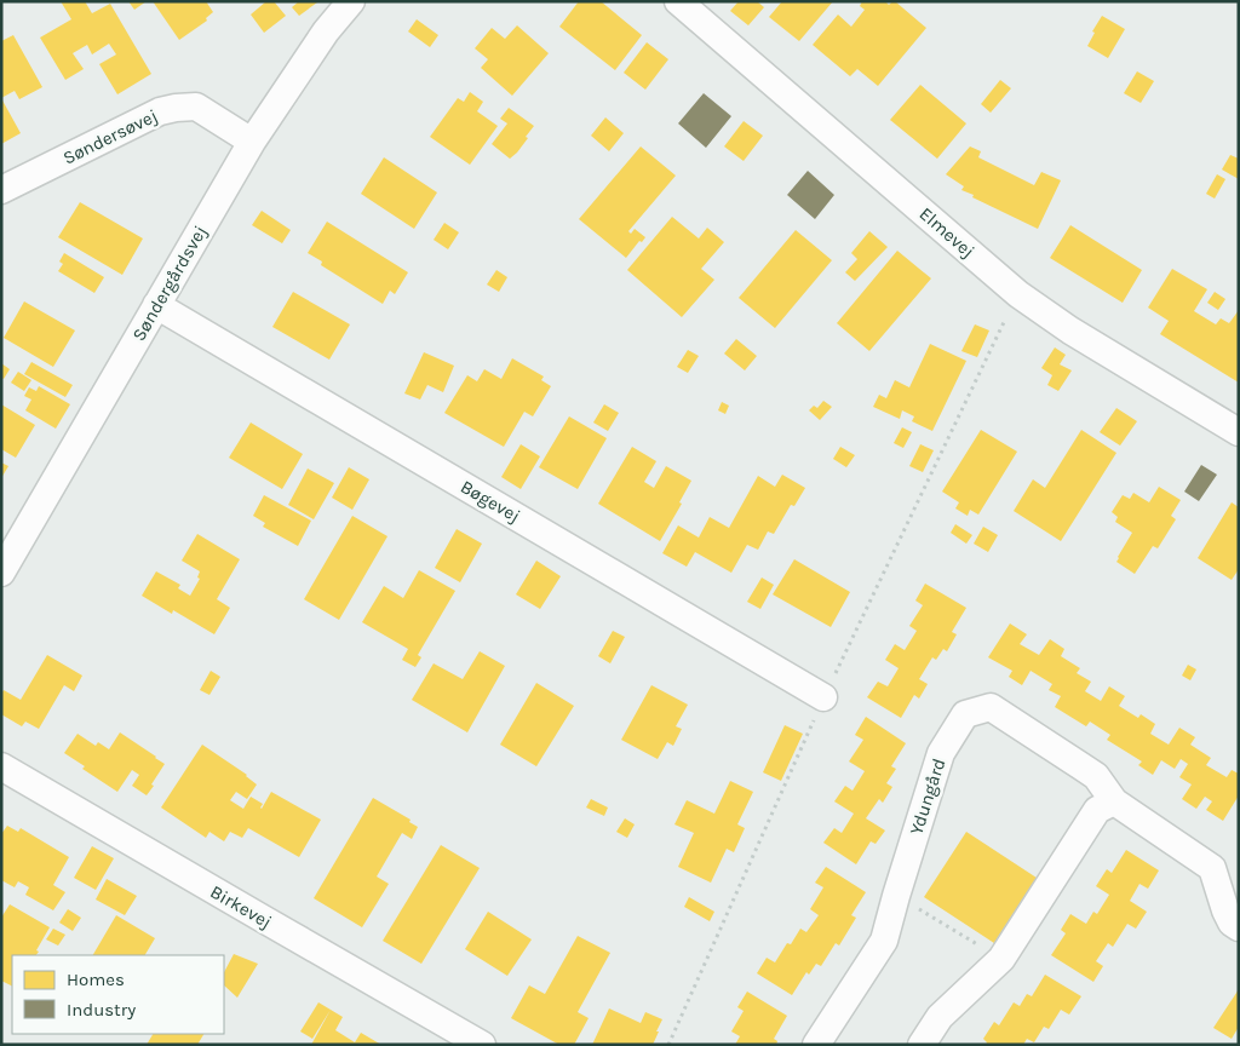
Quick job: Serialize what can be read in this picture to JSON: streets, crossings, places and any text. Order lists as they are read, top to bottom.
{
  "streets": {
    "street": [
      "Søndersøvej",
      "Elmevej",
      "Søndergårdsvej",
      "Bøgevej",
      "Ydungård",
      "Birkevej"
    ]
  },
  "crossings": [
    ["Søndersøvej", "Søndergårdsvej"],
    ["Søndergårdsvej", "Bøgevej"]
  ],
  "legend": ["Homes", "Industry"]
}
